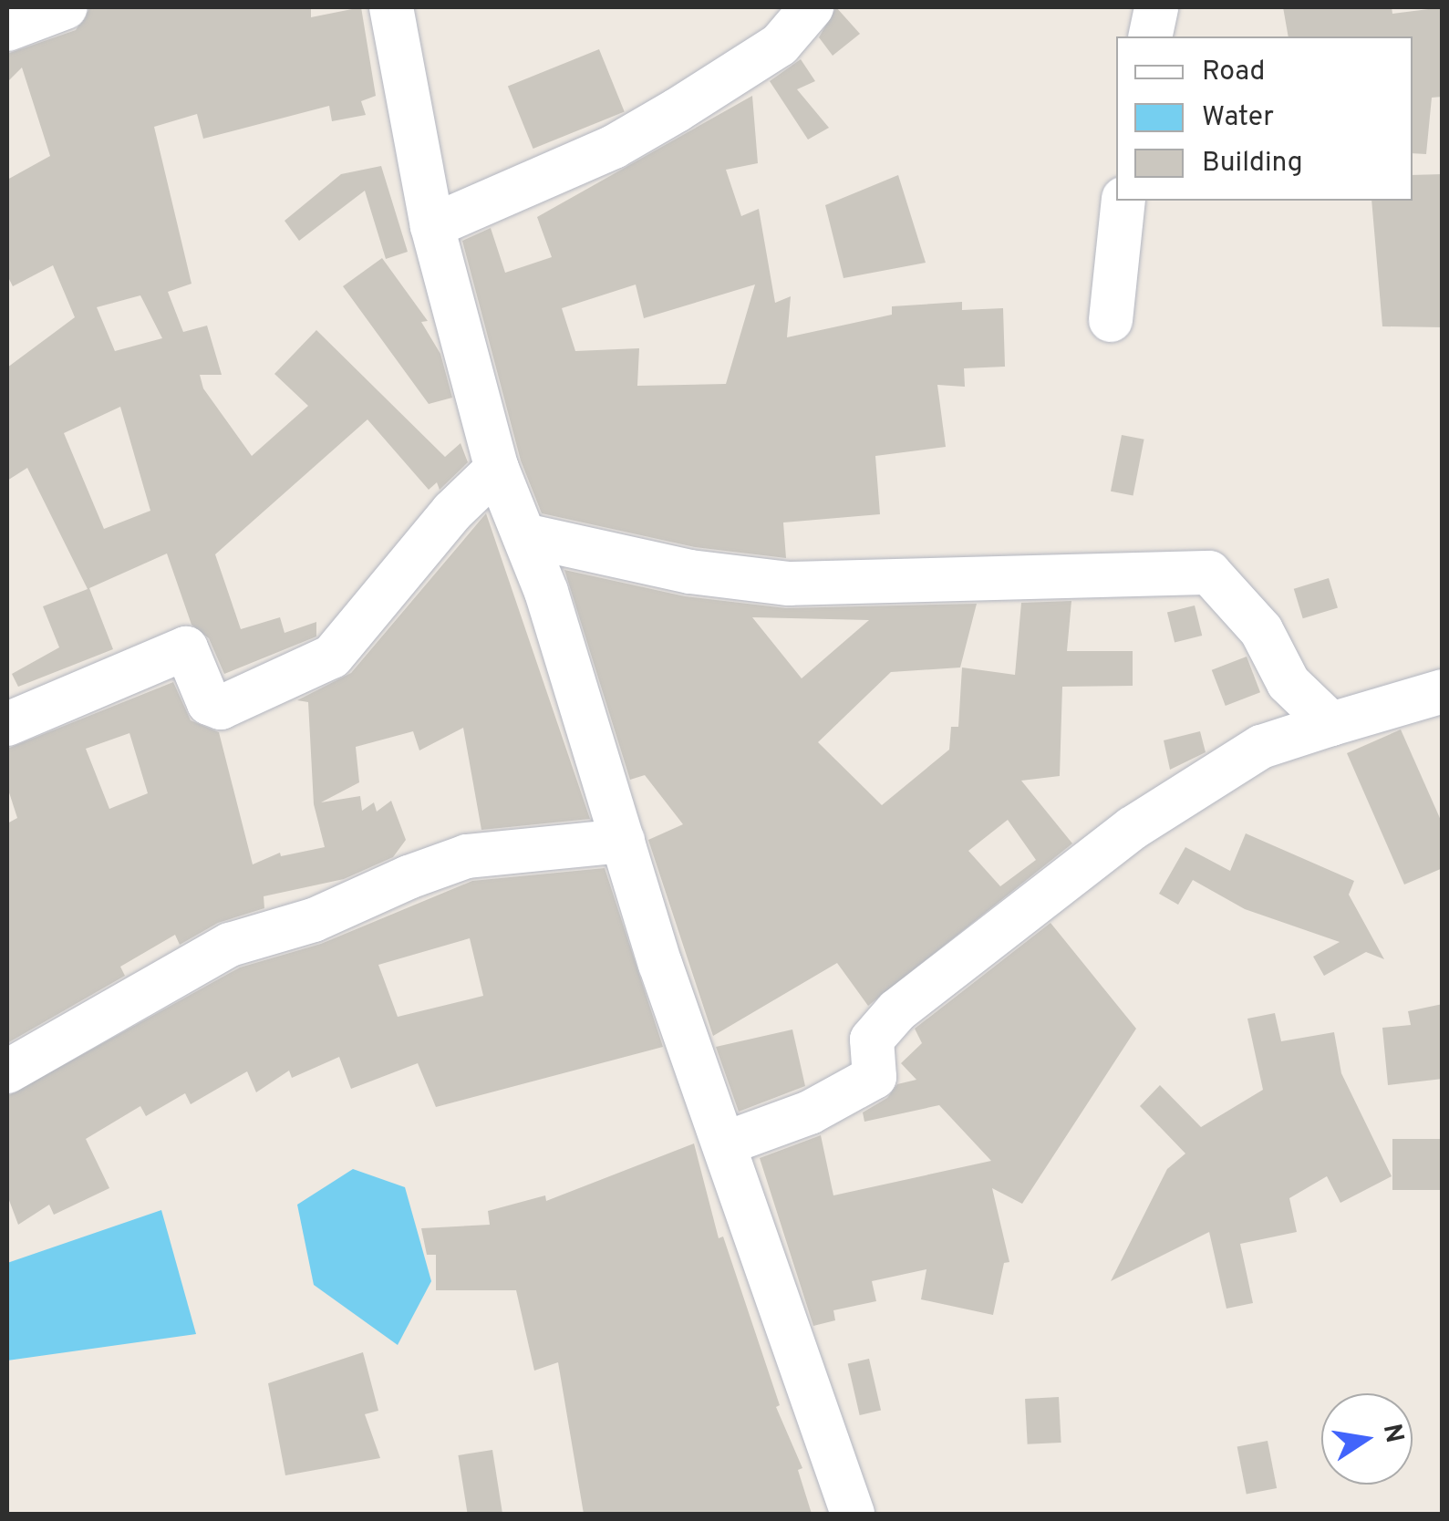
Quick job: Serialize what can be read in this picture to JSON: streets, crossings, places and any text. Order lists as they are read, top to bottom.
{
  "legend": ["Road", "Water", "Building"],
  "north": "right"
}
